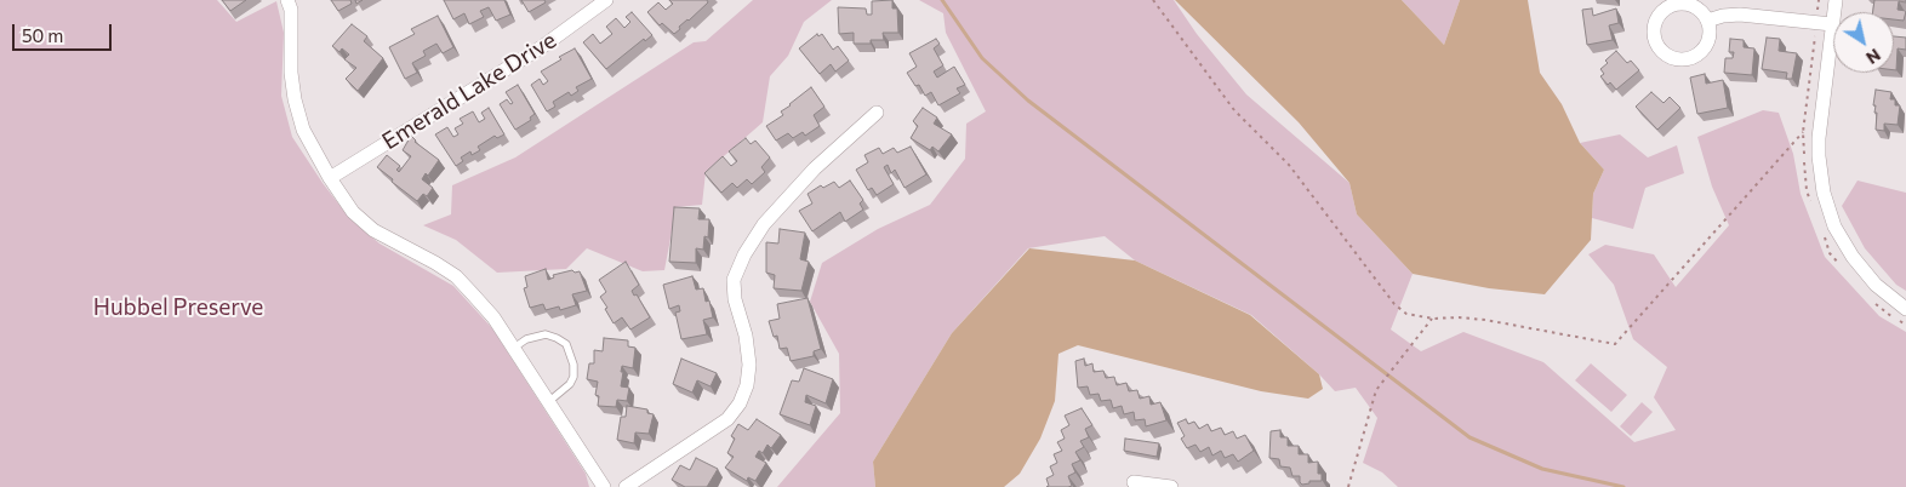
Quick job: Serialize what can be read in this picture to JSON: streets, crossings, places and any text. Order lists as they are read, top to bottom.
{
  "streets": {
    "street": ["Emerald Lake Drive"]
  },
  "parks": ["Hubbel Preserve"],
  "scale_bar": "50 m",
  "north": "bottom right"
}
